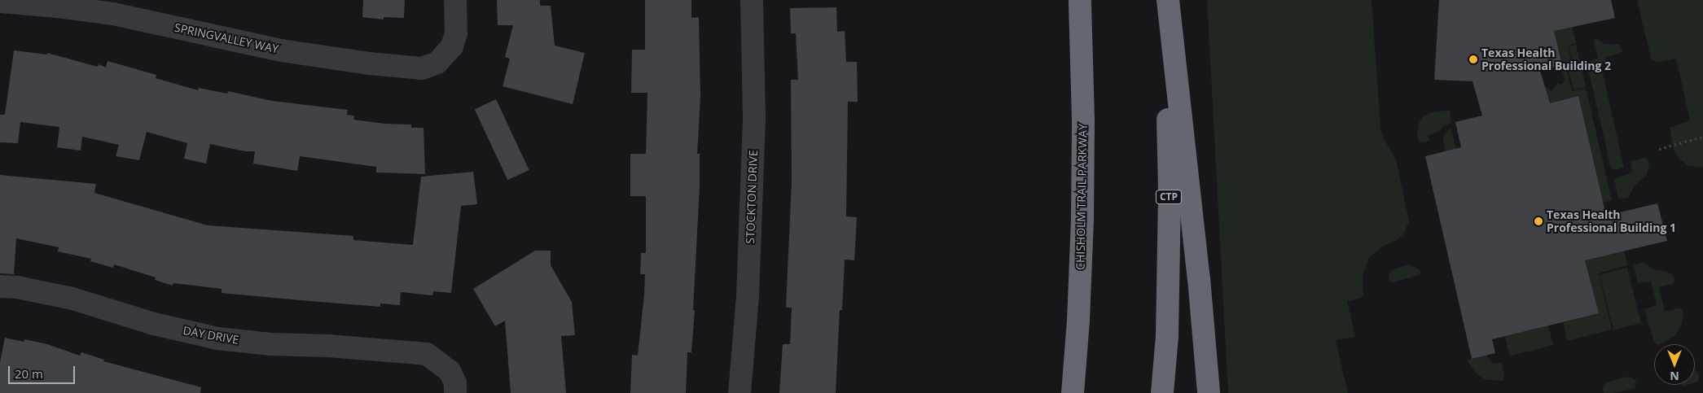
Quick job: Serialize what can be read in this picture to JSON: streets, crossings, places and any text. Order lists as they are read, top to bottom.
{
  "streets": {
    "highway": ["CHISHOLM TRAIL PARKWAY", "CTP"],
    "street": ["SPRINGVALLEY WAY", "STOCKTON DRIVE", "DAY DRIVE"]
  },
  "places": ["Texas Health Professional Building 2", "Texas Health Professional Building 1"],
  "scale_bar": "20 m",
  "north": "bottom"
}
